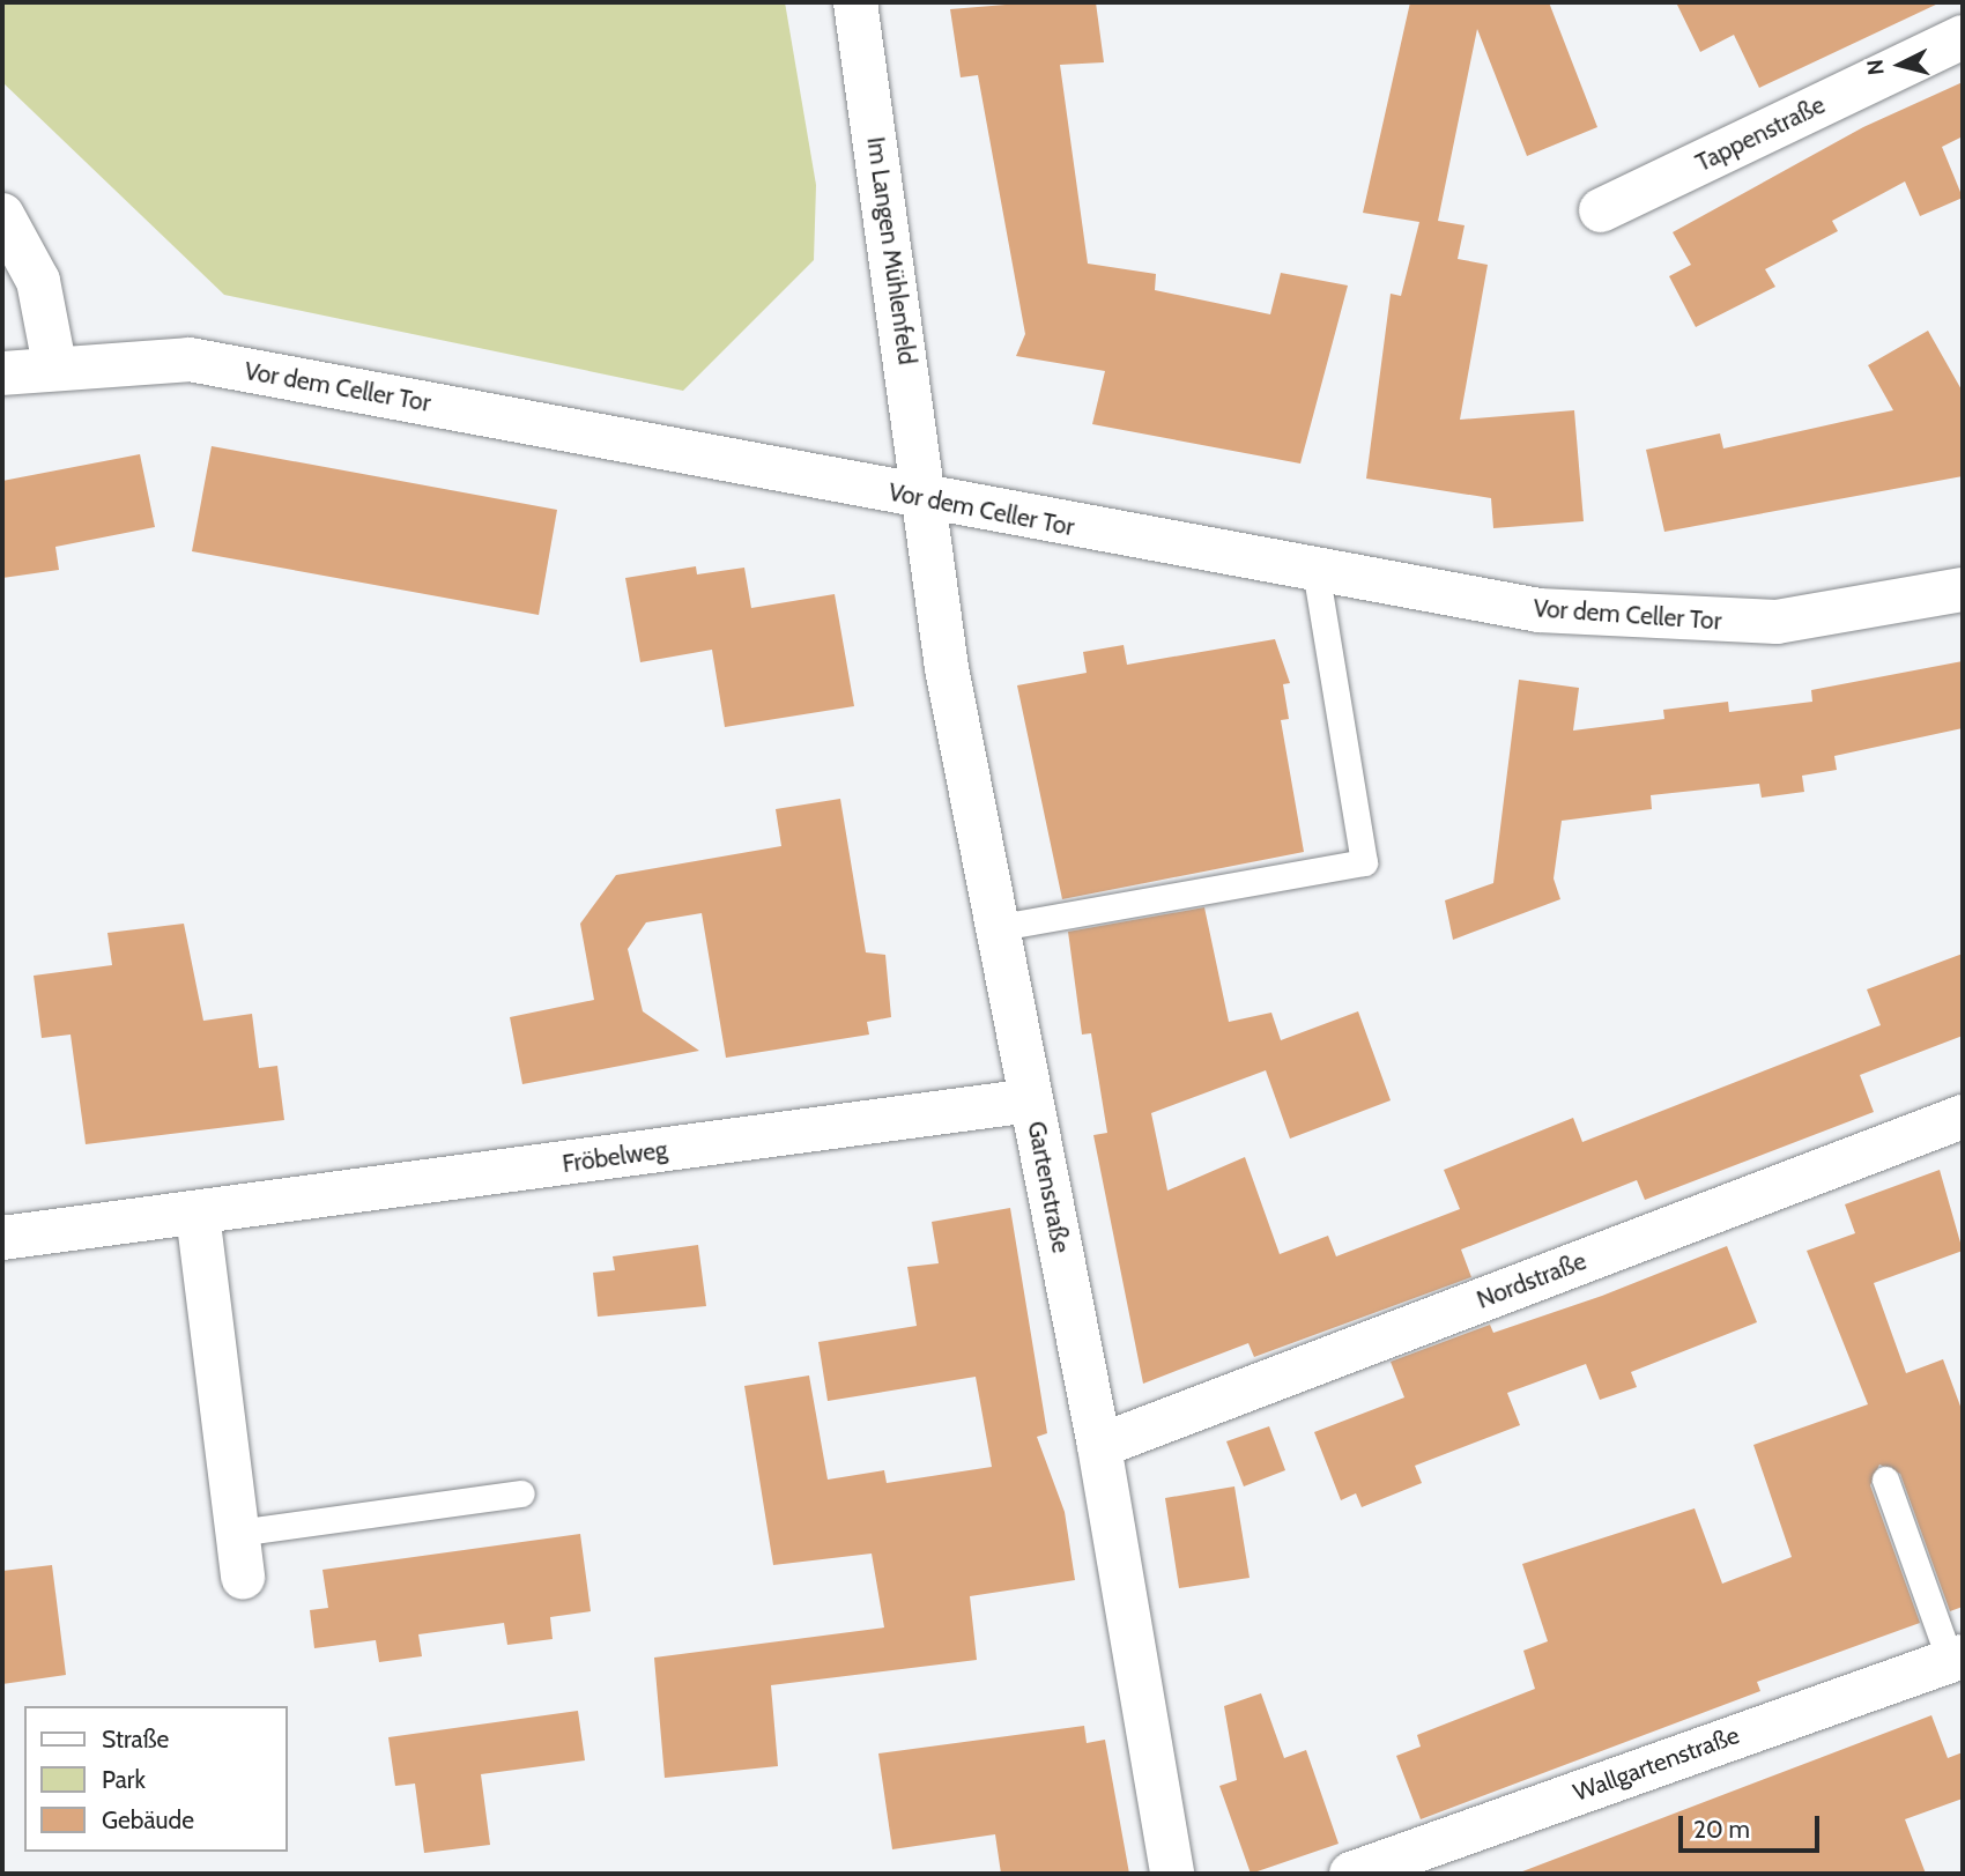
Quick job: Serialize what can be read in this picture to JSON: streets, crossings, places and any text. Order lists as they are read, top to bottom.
{
  "streets": {
    "street": [
      "Tappenstraße",
      "Im Langen Mühlenfeld",
      "Vor dem Celler Tor",
      "Fröbelweg",
      "Gartenstraße",
      "Nordstraße",
      "Wallgartenstraße"
    ]
  },
  "crossings": [
    ["Im Langen Mühlenfeld", "Vor dem Celler Tor"],
    ["Im Langen Mühlenfeld", "Gartenstraße"],
    ["Vor dem Celler Tor", "Gartenstraße"],
    ["Fröbelweg", "Gartenstraße"],
    ["Gartenstraße", "Nordstraße"]
  ],
  "legend": ["Straße", "Park", "Gebäude"],
  "scale_bar": "20 m",
  "north": "left"
}
